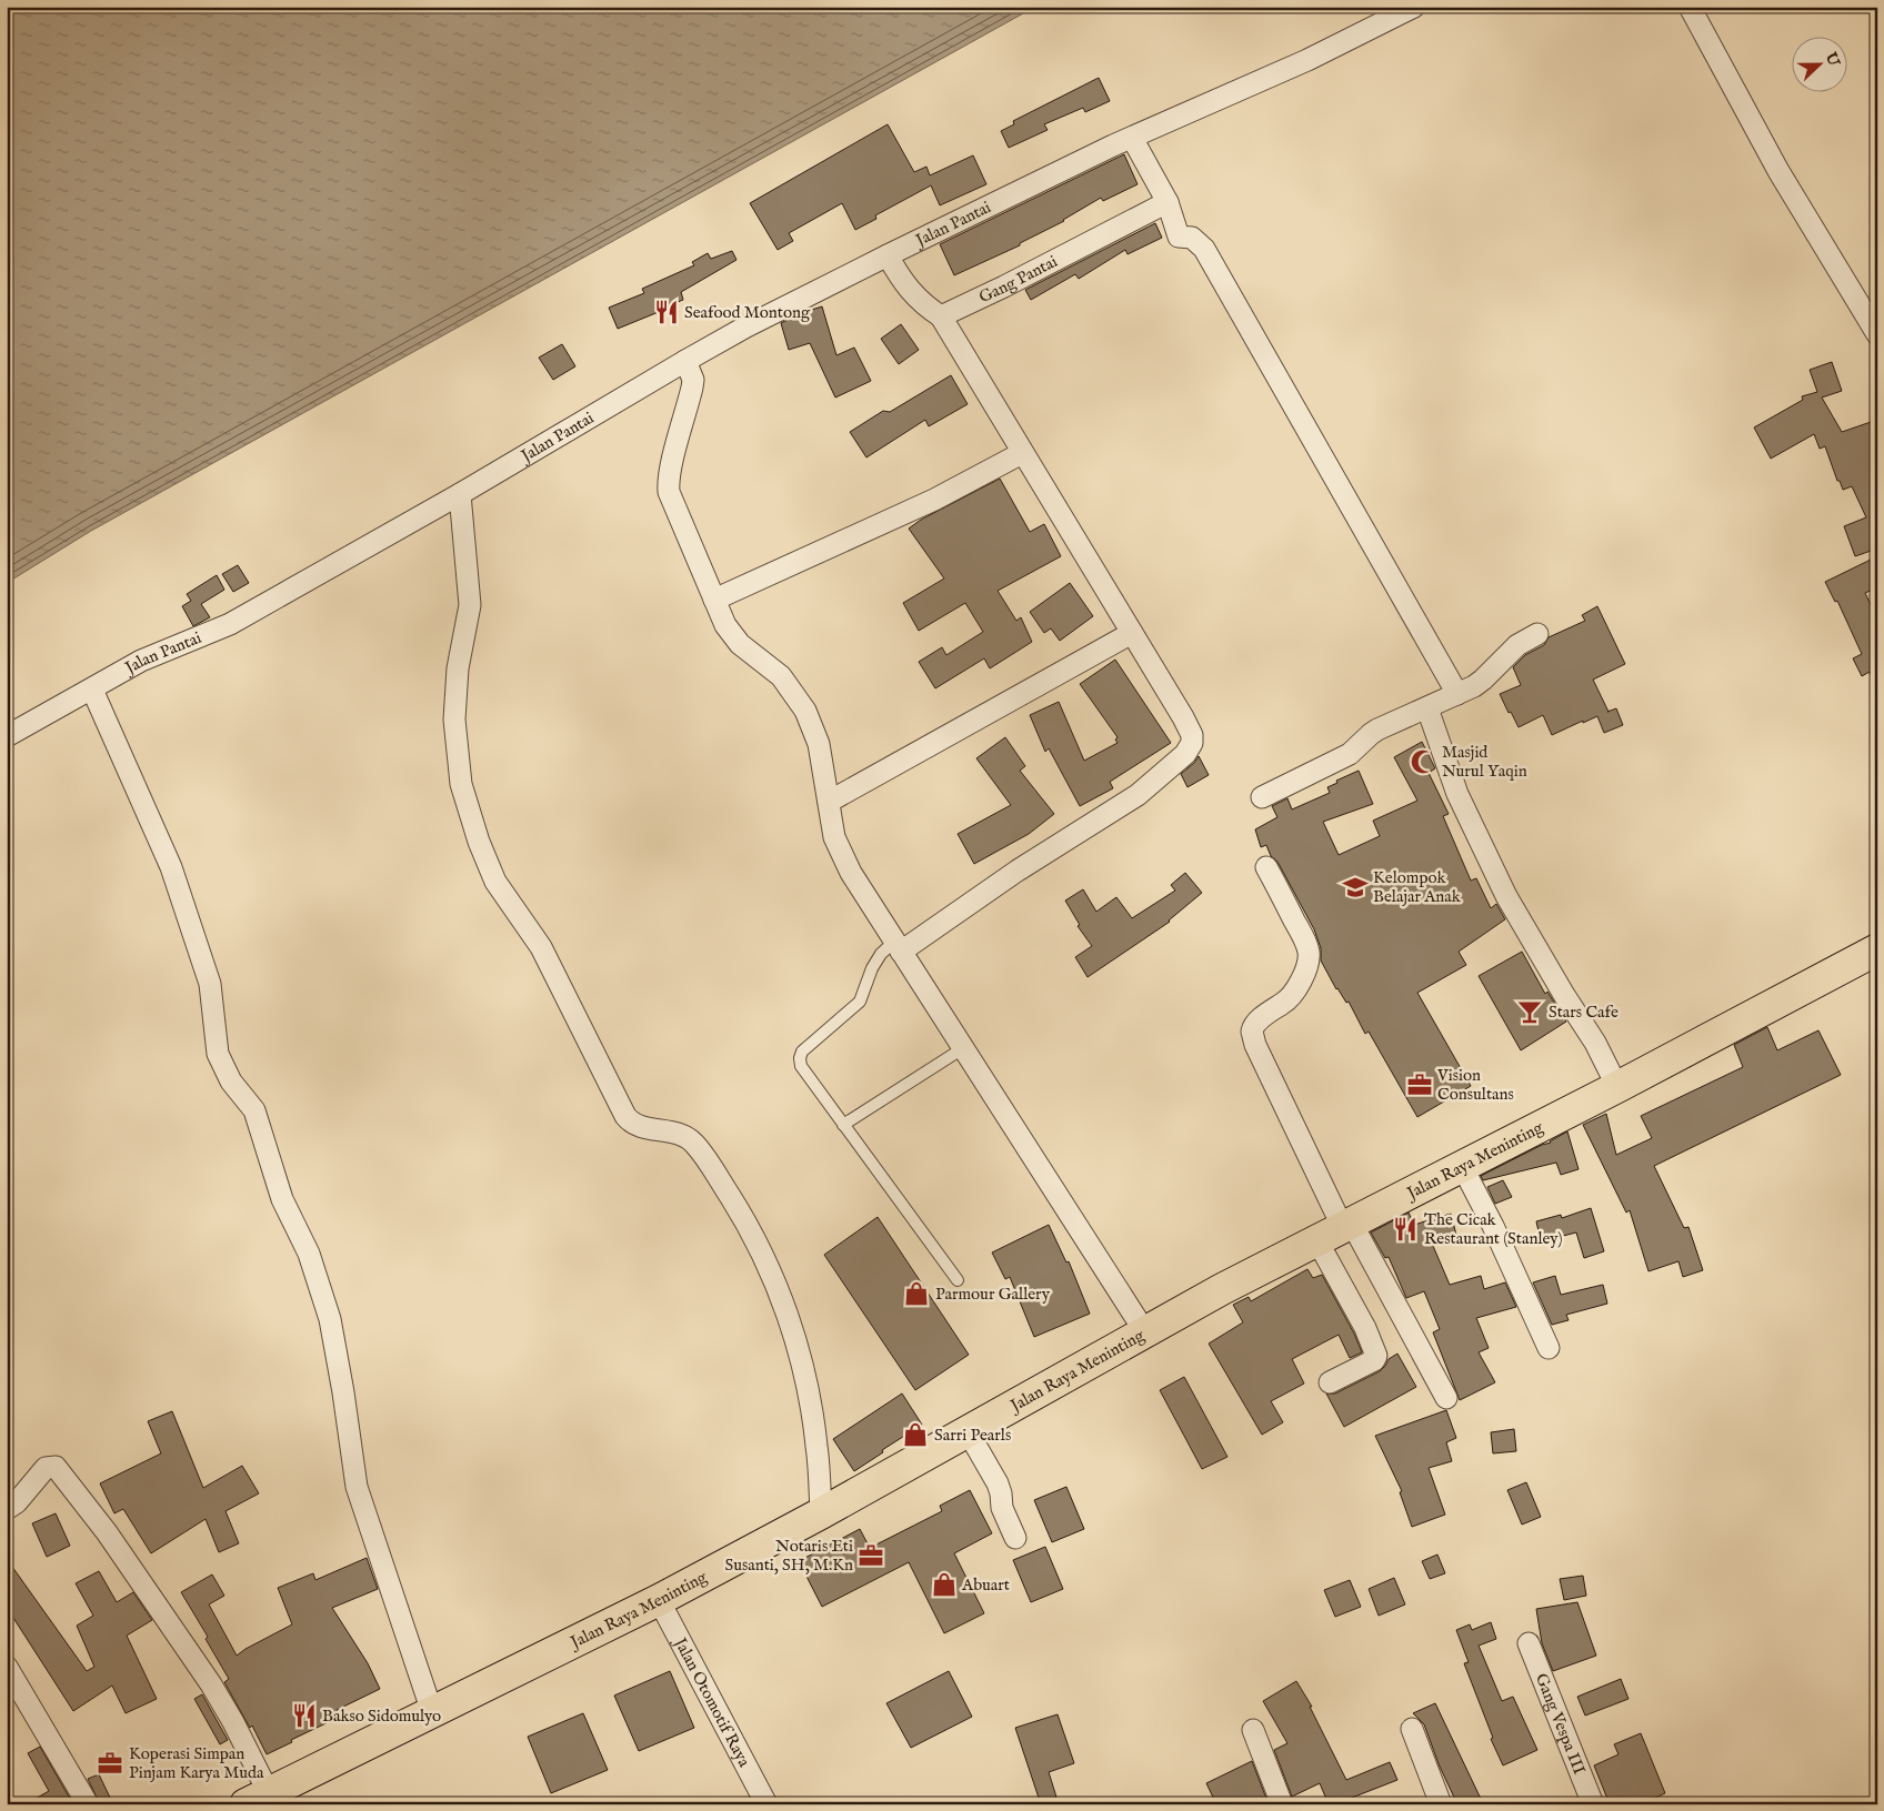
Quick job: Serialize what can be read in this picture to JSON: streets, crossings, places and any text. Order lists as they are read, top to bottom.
{
  "streets": {
    "highway": ["Jalan Raya Meninting"],
    "street": [
      "Jalan Pantai",
      "Gang Pantai",
      "Jalan Otomotif Raya",
      "Gang Vespa III"
    ]
  },
  "crossings": [
    ["Jalan Raya Meninting", "Jalan Otomotif Raya"]
  ],
  "places": {
    "restaurant": ["Seafood Montong", "The Cicak Restaurant (Stanley)", "Bakso Sidomulyo"],
    "mosque": ["Masjid Nurul Yaqin"],
    "school or university": ["Kelompok Belajar Anak"],
    "bar": ["Stars Cafe"],
    "office": ["Vision Consultans", "Notaris Eti Susanti, SH, M.Kn", "Koperasi Simpan Pinjam Karya Muda"],
    "shop": ["Parmour Gallery", "Sarri Pearls", "Abuart"]
  },
  "north": "right"
}
